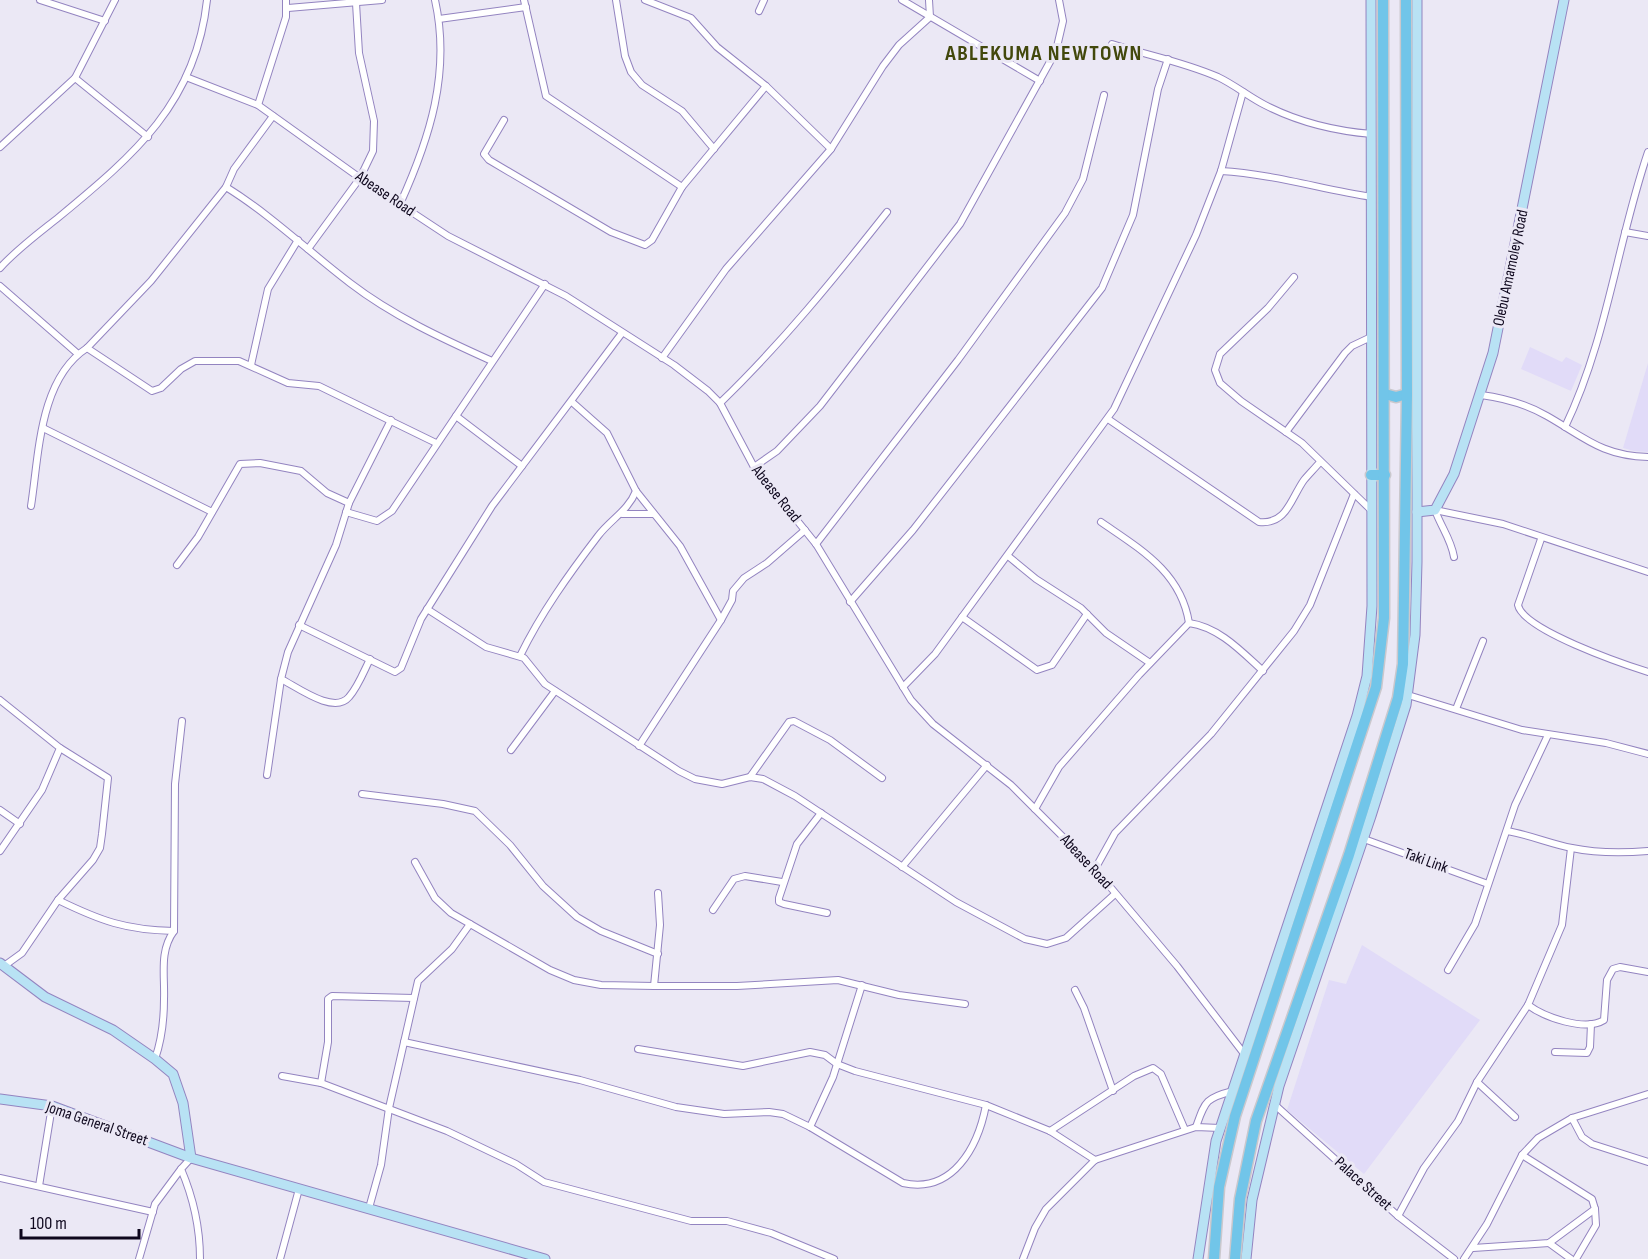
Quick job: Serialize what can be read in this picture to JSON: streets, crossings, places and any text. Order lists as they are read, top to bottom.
{
  "streets": {
    "street": [
      "Abease Road",
      "Olebu Amamoley Road",
      "Taki Link",
      "Joma General Street",
      "Palace Street"
    ]
  },
  "districts": ["ABLEKUMA NEWTOWN"],
  "scale_bar": "100 m"
}
